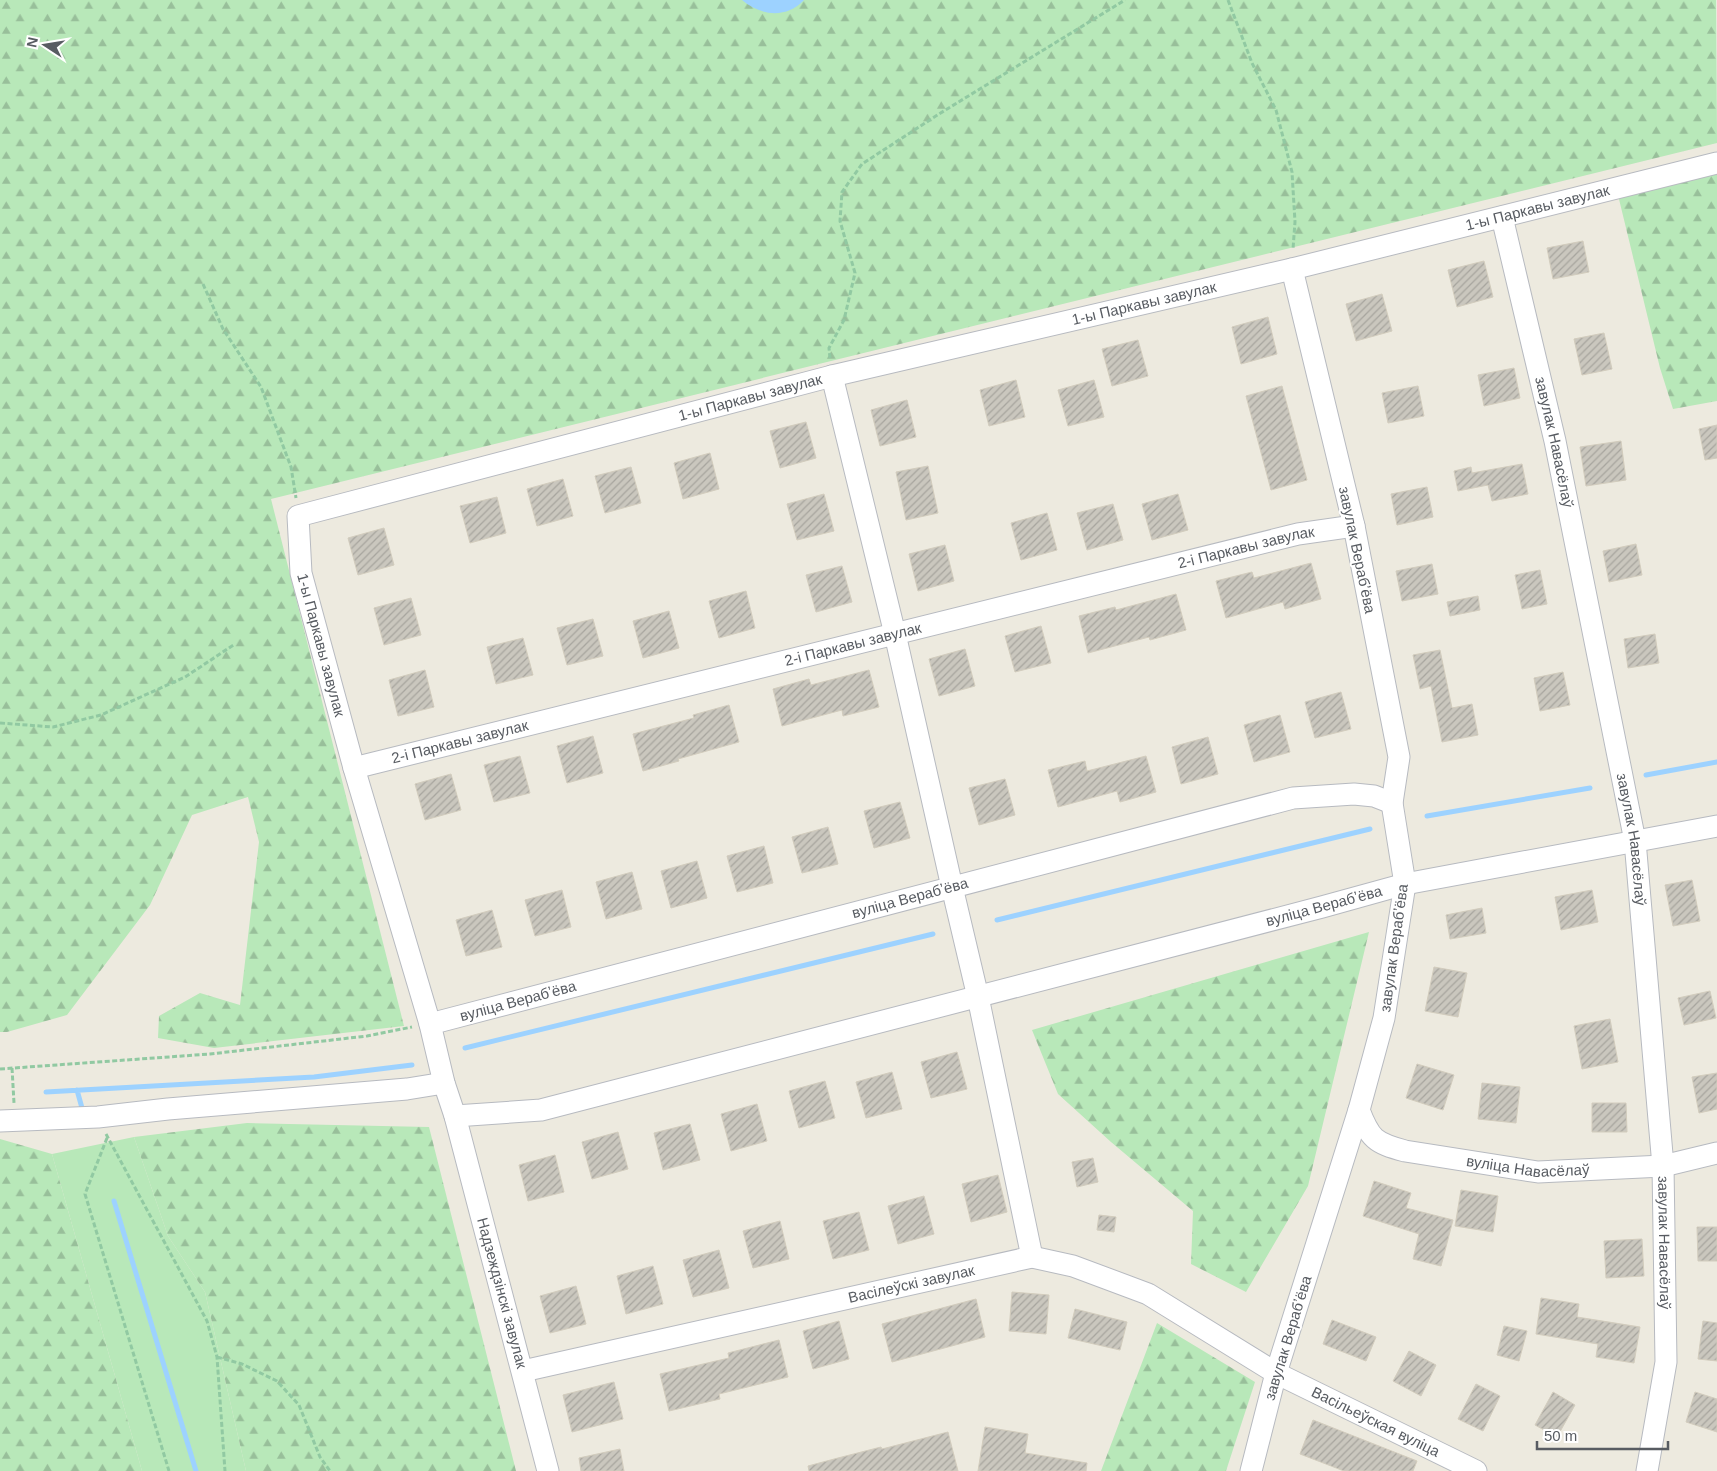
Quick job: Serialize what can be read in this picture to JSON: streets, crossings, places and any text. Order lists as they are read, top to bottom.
{
  "streets": {
    "street": [
      "1-ы Паркавы завулак",
      "завулак Навасёлаў",
      "2-і Паркавы завулак",
      "завулак Верабʼёва",
      "вуліца Верабʼёва",
      "вуліца Навасёлаў",
      "Васілеўскі завулак",
      "Надзеждзінскі завулак",
      "Васільеўская вуліца"
    ]
  },
  "crossings": [
    ["1-ы Паркавы завулак", "завулак Навасёлаў"],
    ["1-ы Паркавы завулак", "2-і Паркавы завулак"],
    ["1-ы Паркавы завулак", "завулак Верабʼёва"],
    ["1-ы Паркавы завулак", "вуліца Верабʼёва"],
    ["1-ы Паркавы завулак", "Надзеждзінскі завулак"],
    ["завулак Навасёлаў", "вуліца Верабʼёва"],
    ["завулак Навасёлаў", "вуліца Навасёлаў"],
    ["2-і Паркавы завулак", "завулак Верабʼёва"],
    ["завулак Верабʼёва", "вуліца Верабʼёва"],
    ["завулак Верабʼёва", "вуліца Навасёлаў"],
    ["завулак Верабʼёва", "Васілеўскі завулак"],
    ["завулак Верабʼёва", "Васільеўская вуліца"],
    ["вуліца Верабʼёва", "Надзеждзінскі завулак"],
    ["Васілеўскі завулак", "Надзеждзінскі завулак"],
    ["Васілеўскі завулак", "Васільеўская вуліца"]
  ],
  "scale_bar": "50 m",
  "north": "left"
}
